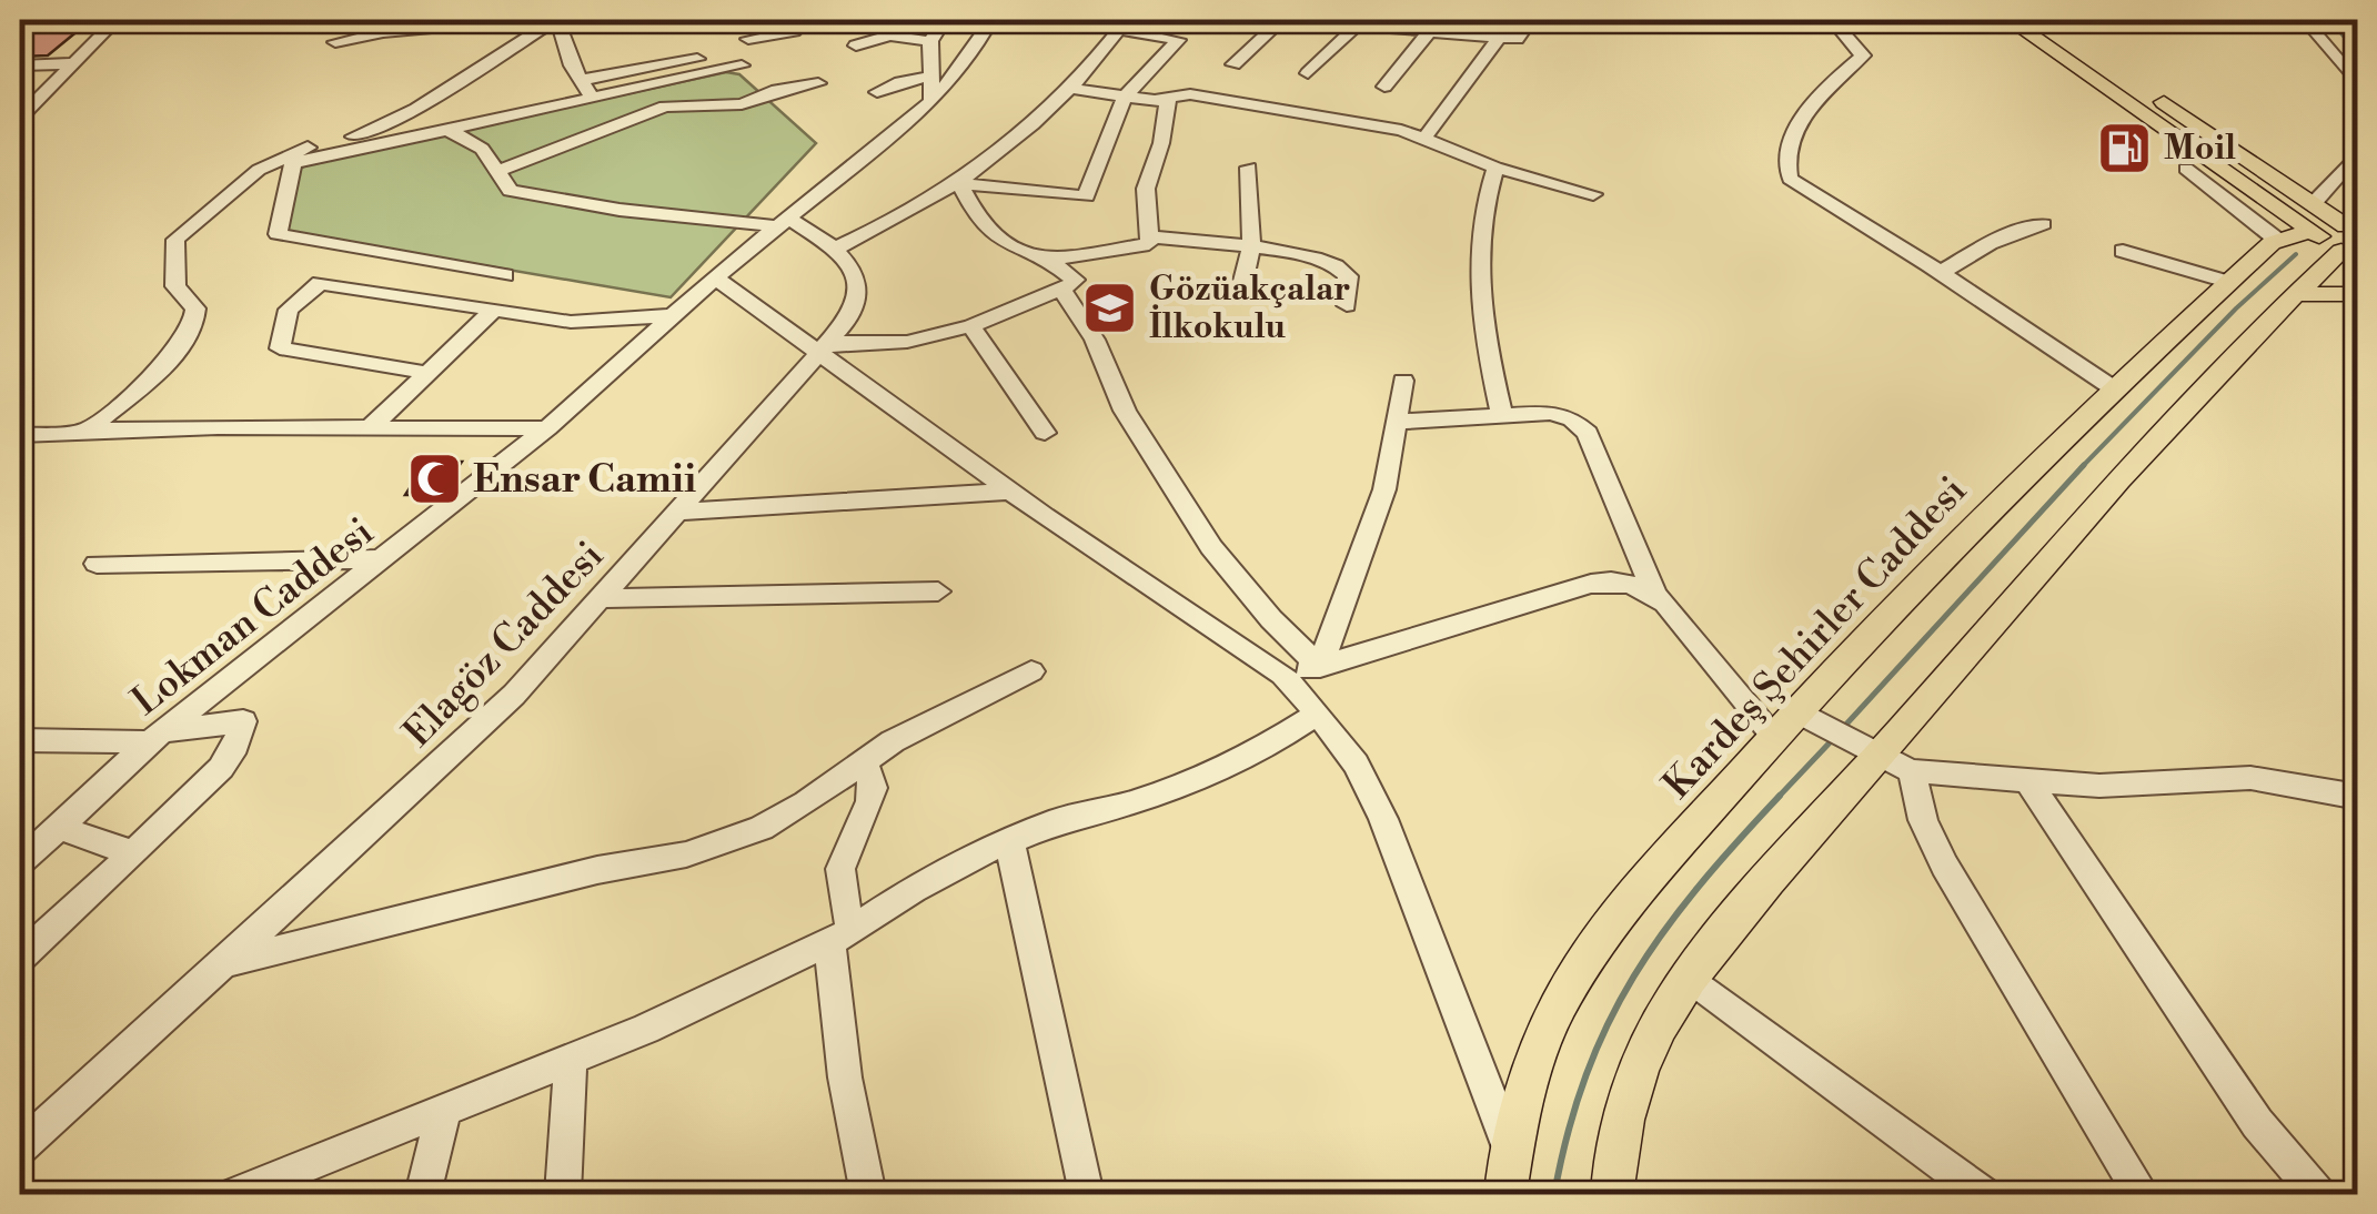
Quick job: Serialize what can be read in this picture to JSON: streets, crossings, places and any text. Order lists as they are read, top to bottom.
{
  "streets": {
    "main road": ["Kardeş Şehirler Caddesi"],
    "street": ["Lokman Caddesi", "Elagöz Caddesi"]
  },
  "crossings": [
    ["Lokman Caddesi", "Elagöz Caddesi"]
  ],
  "places": {
    "fuel station": ["Moil"],
    "school or university": ["Gözüakçalar İlkokulu"],
    "mosque": ["Ensar Camii"]
  }
}
